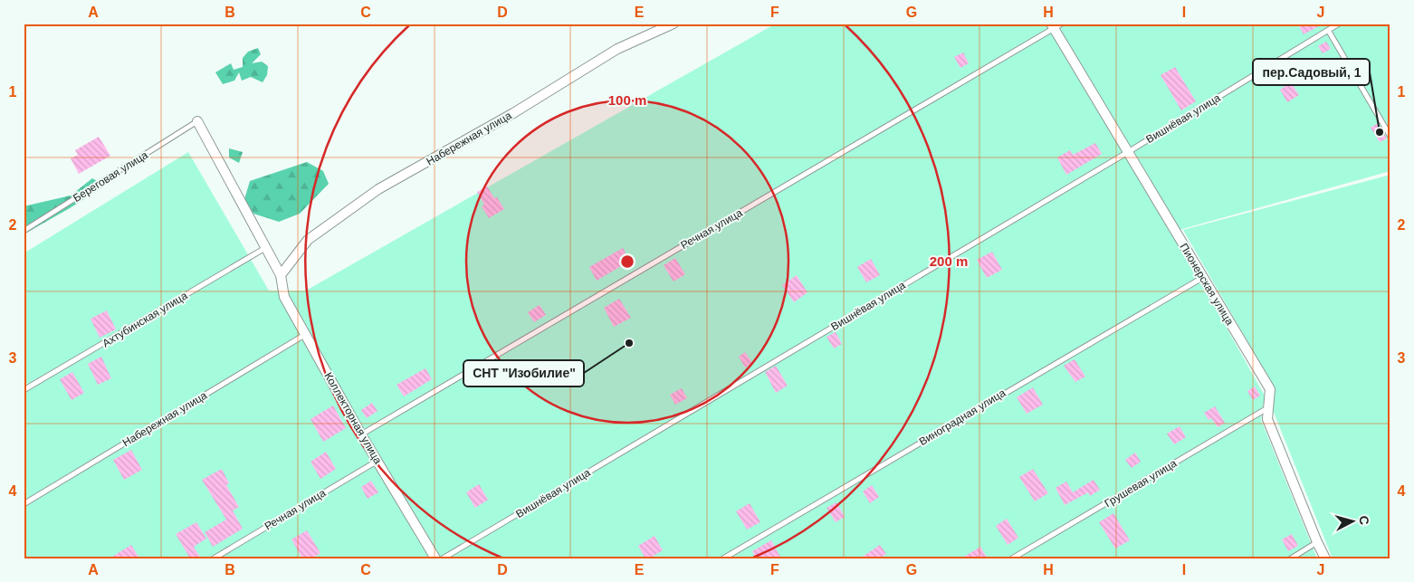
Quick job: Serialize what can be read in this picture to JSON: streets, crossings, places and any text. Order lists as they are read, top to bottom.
{
  "streets": {
    "street": ["Набережная улица", "Пионерская улица", "Коллекторная улица"],
    "lane": [
      "Вишнёвая улица",
      "Береговая улица",
      "Речная улица",
      "Ахтубинская улица",
      "Виноградная улица",
      "Грушевая улица"
    ]
  },
  "crossings": [
    ["Вишнёвая улица", "Пионерская улица"],
    ["Набережная улица", "Коллекторная улица"],
    ["Береговая улица", "Коллекторная улица"],
    ["Речная улица", "Пионерская улица"],
    ["Речная улица", "Коллекторная улица"],
    ["Пионерская улица", "Виноградная улица"],
    ["Пионерская улица", "Грушевая улица"],
    ["Ахтубинская улица", "Коллекторная улица"]
  ],
  "places": ["пер.Садовый, 1", "СНТ \"Изобилие\""],
  "north": "right",
  "grid": {
    "columns": [
      "A",
      "B",
      "C",
      "D",
      "E",
      "F",
      "G",
      "H",
      "I",
      "J"
    ],
    "rows": [
      "1",
      "2",
      "3",
      "4"
    ]
  },
  "rings": ["100 m", "200 m"]
}
